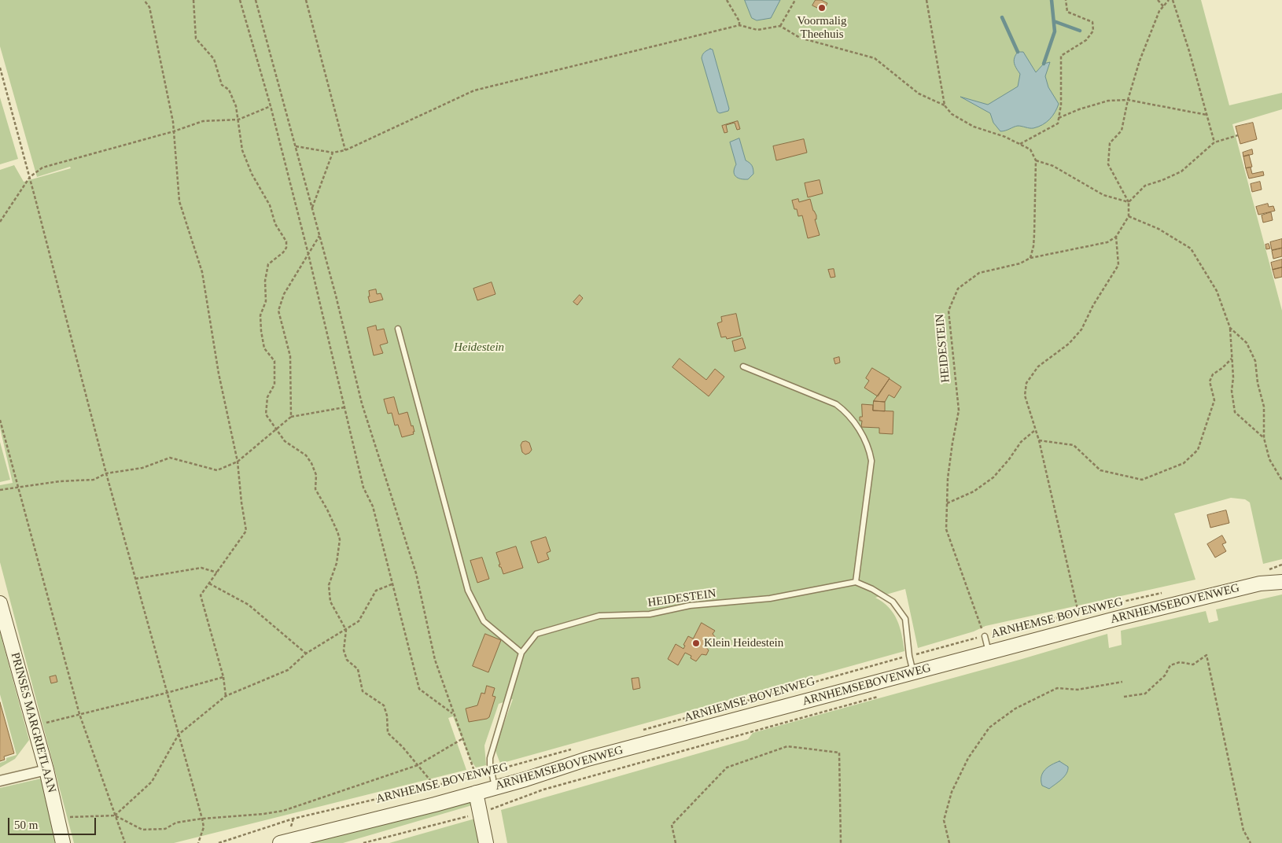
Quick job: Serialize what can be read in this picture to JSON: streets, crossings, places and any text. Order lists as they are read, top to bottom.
{
  "streets": {
    "main road": ["ARNHEMSEBOVENWEG", "ARNHEMSE BOVENWEG", "PRINSES MARGRIETLAAN"],
    "lane": ["HEIDESTEIN"]
  },
  "crossings": [
    ["HEIDESTEIN", "ARNHEMSEBOVENWEG"],
    ["HEIDESTEIN", "ARNHEMSE BOVENWEG"],
    ["ARNHEMSEBOVENWEG", "ARNHEMSE BOVENWEG"]
  ],
  "parks": ["Heidestein"],
  "places": ["Voormalig Theehuis", "Klein Heidestein"],
  "scale_bar": "50 m"
}
